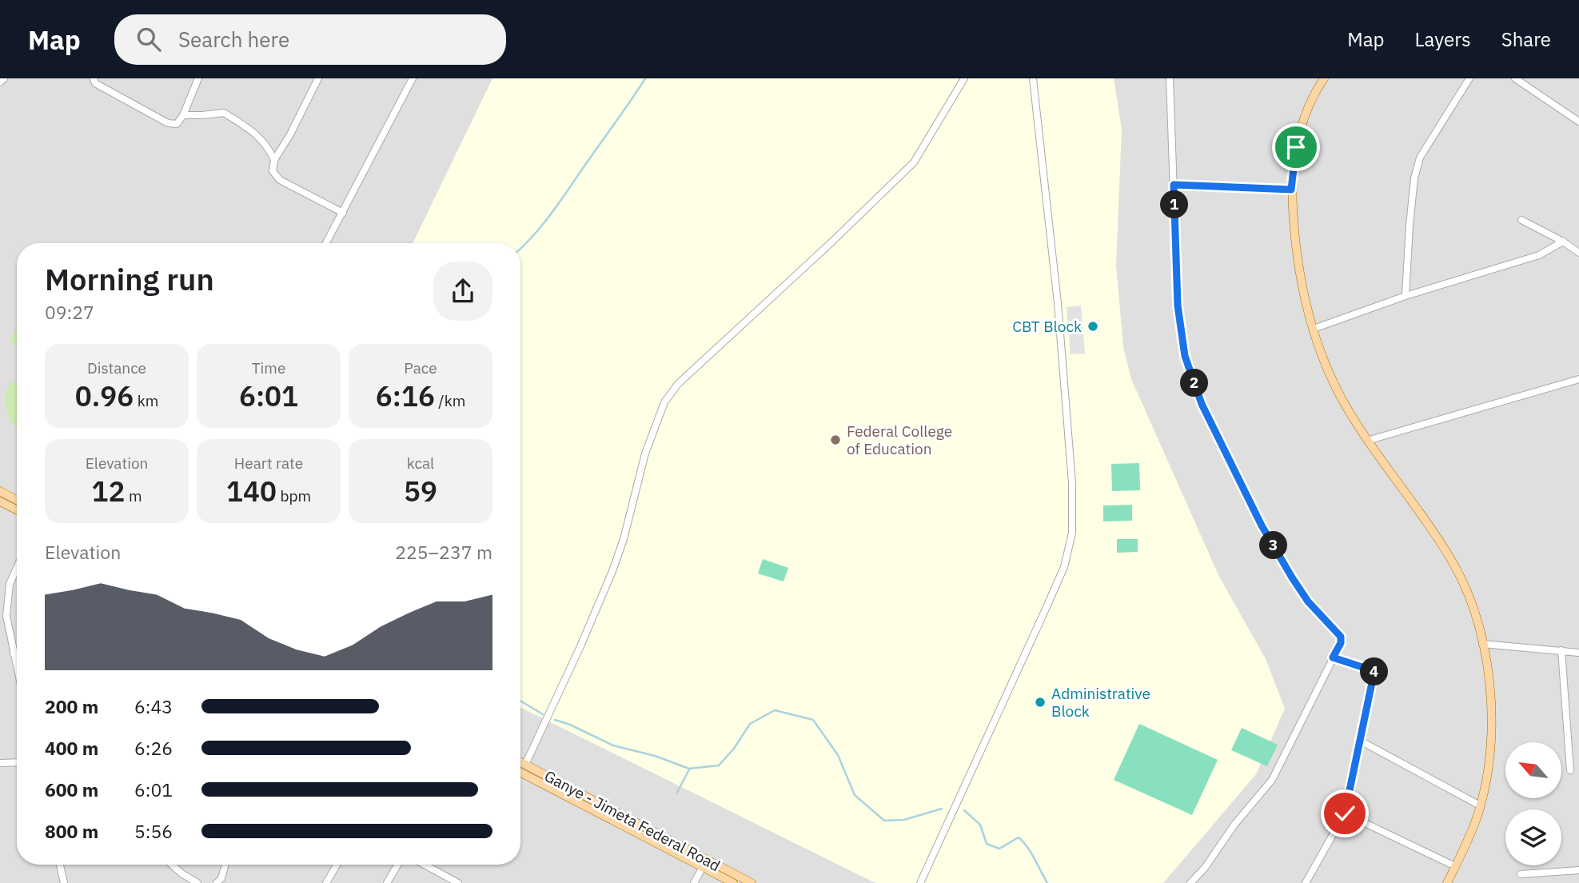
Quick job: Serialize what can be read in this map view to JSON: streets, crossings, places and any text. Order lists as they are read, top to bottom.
{
  "streets": {
    "main road": ["Ganye - Jimeta Federal Road"]
  },
  "places": ["CBT Block", "Federal College of Education", "Administrative Block"],
  "north": "top left",
  "page": {
    "header": "Map",
    "search": "Search here",
    "nav": ["Map", "Layers", "Share"],
    "pins": [
      "1",
      "2",
      "3",
      "4"
    ],
    "heading": ["Morning run", "09:27"],
    "stats": [
      ["Distance", "0.96 km"],
      ["Time", "6:01"],
      ["Pace", "6:16 /km"],
      ["Elevation", "12 m"],
      ["Heart rate", "140 bpm"],
      ["kcal", "59"]
    ],
    "chart": ["Elevation", "225–237 m"],
    "list": [
      {
        "name": "200 m",
        "note": "6:43"
      },
      {
        "name": "400 m",
        "note": "6:26"
      },
      {
        "name": "600 m",
        "note": "6:01"
      },
      {
        "name": "800 m",
        "note": "5:56"
      }
    ]
  }
}
